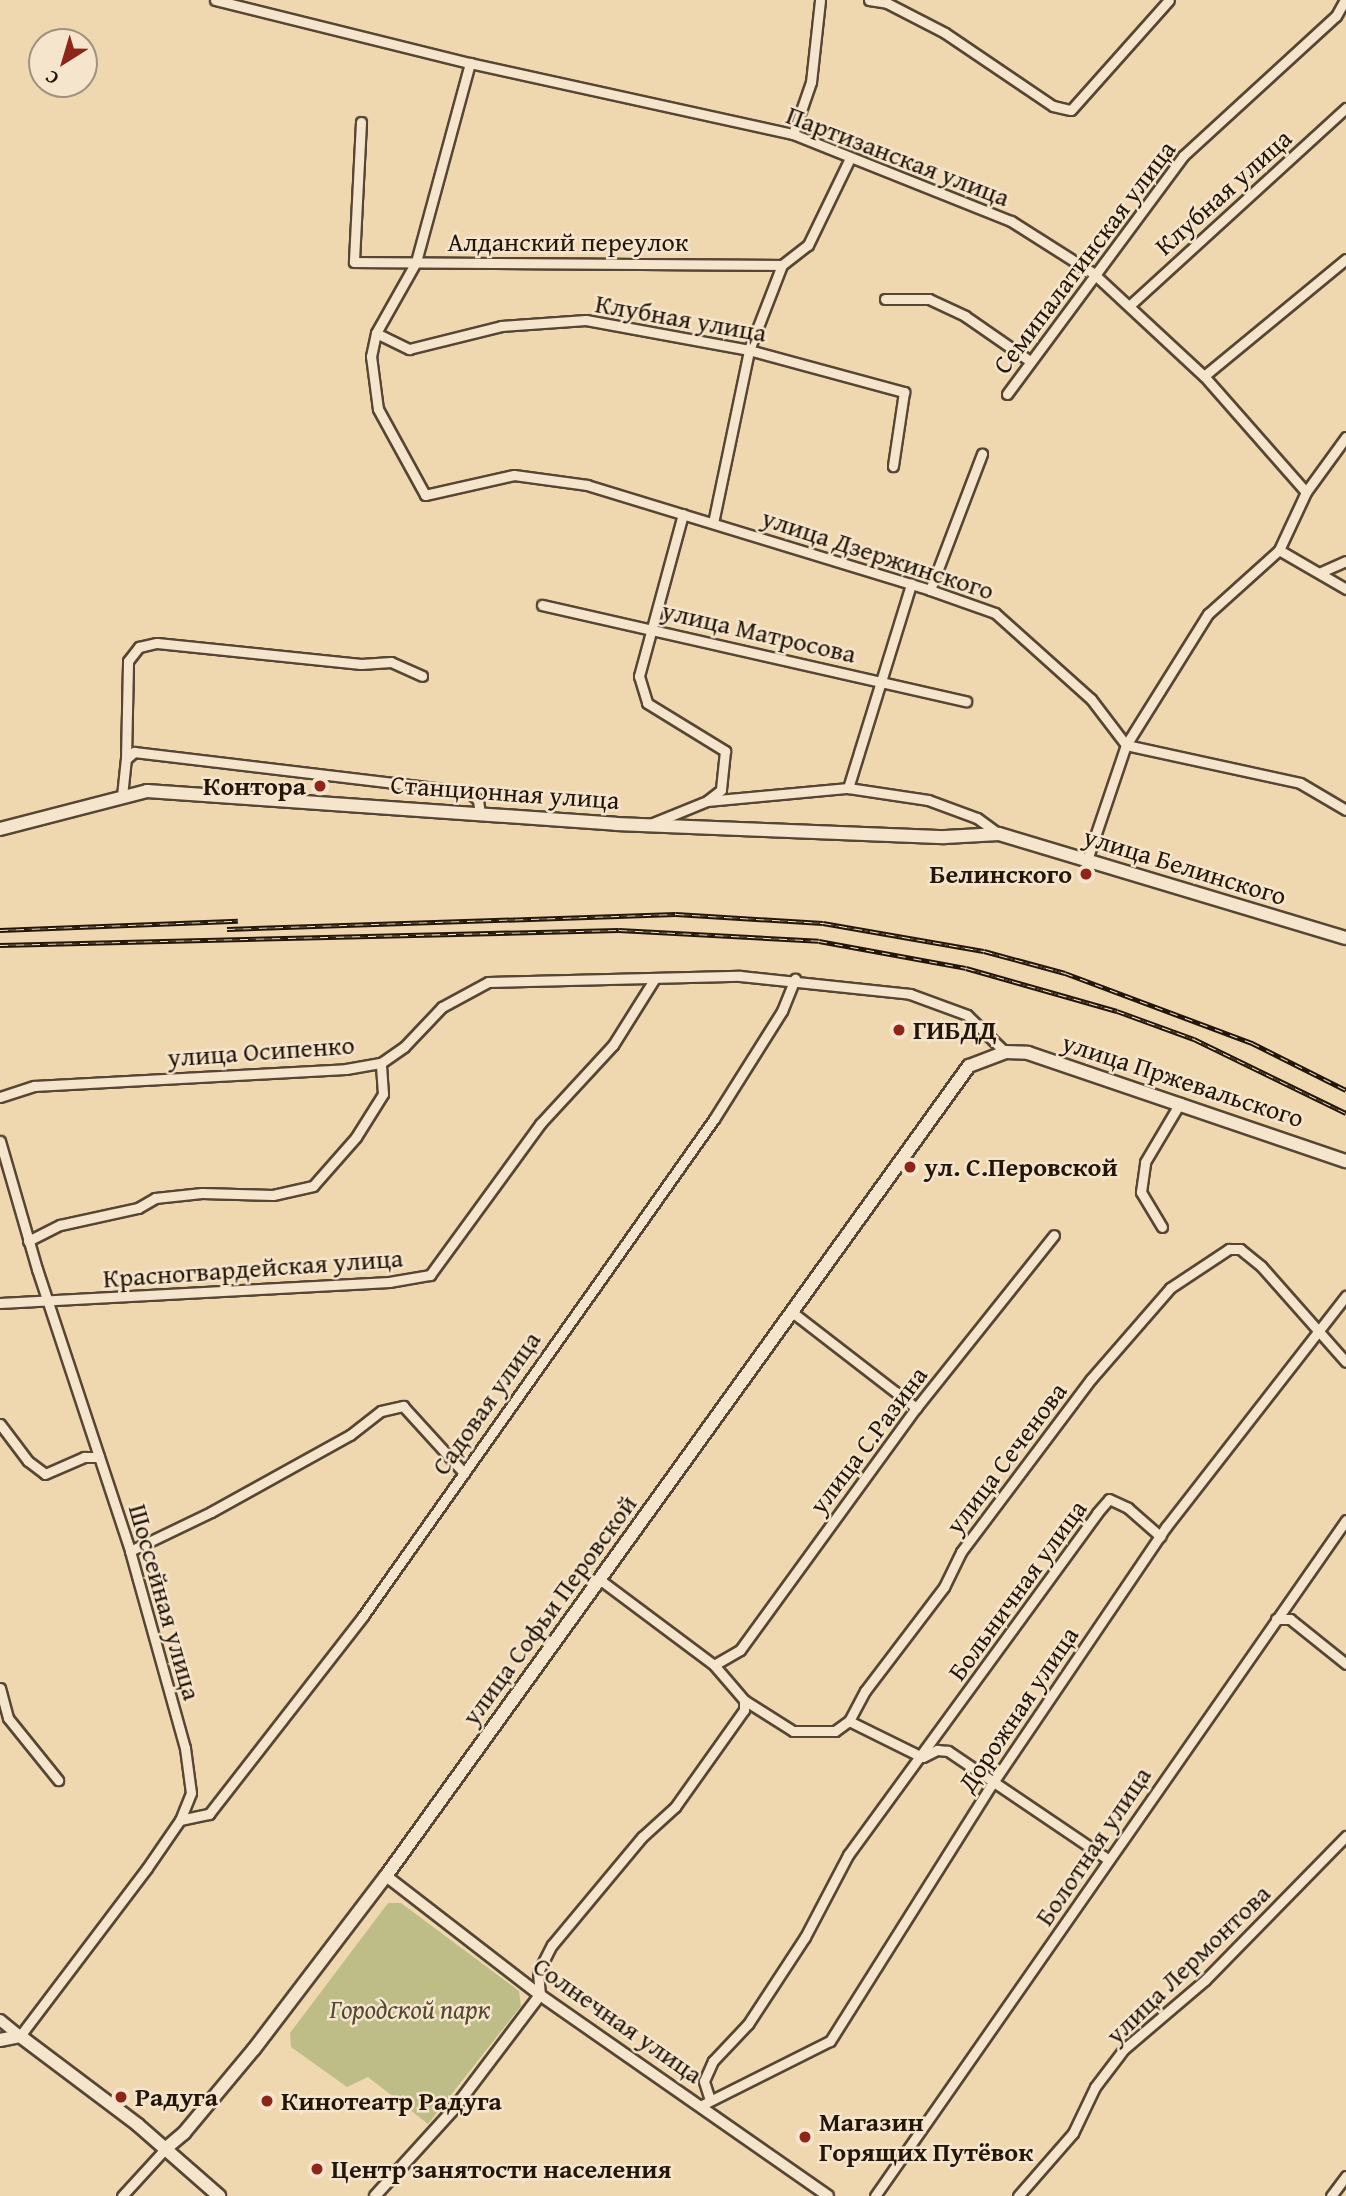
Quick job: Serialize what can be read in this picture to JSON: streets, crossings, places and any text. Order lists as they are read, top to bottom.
{
  "streets": {
    "main road": [
      "Станционная улица",
      "улица Белинского",
      "улица Пржевальского",
      "улица Софьи Перовской"
    ],
    "street": [
      "Партизанская улица",
      "Клубная улица",
      "Алданский переулок",
      "Семипалатинская улица",
      "улица Дзержинского",
      "улица Матросова",
      "улица Осипенко",
      "Красногвардейская улица",
      "Садовая улица",
      "улица С.Разина",
      "улица Сеченова",
      "Больничная улица",
      "Шоссейная улица",
      "Дорожная улица",
      "Болотная улица",
      "улица Лермонтова",
      "Солнечная улица"
    ]
  },
  "crossings": [
    ["Партизанская улица", "Клубная улица"],
    ["Партизанская улица", "Семипалатинская улица"],
    ["Клубная улица", "улица Дзержинского"],
    ["Станционная улица", "улица Белинского"],
    ["улица Осипенко", "Шоссейная улица"],
    ["улица Пржевальского", "улица Софьи Перовской"],
    ["Красногвардейская улица", "Шоссейная улица"],
    ["Садовая улица", "Шоссейная улица"],
    ["улица Сеченова", "Дорожная улица"],
    ["Больничная улица", "Дорожная улица"],
    ["улица Софьи Перовской", "Солнечная улица"],
    ["Дорожная улица", "Солнечная улица"]
  ],
  "parks": ["Городской парк"],
  "places": [
    "Контора",
    "Белинского",
    "ГИБДД",
    "ул. С.Перовской",
    "Радуга",
    "Кинотеатр Радуга",
    "Магазин Горящих Путёвок",
    "Центр занятости населения"
  ],
  "north": "bottom left"
}
